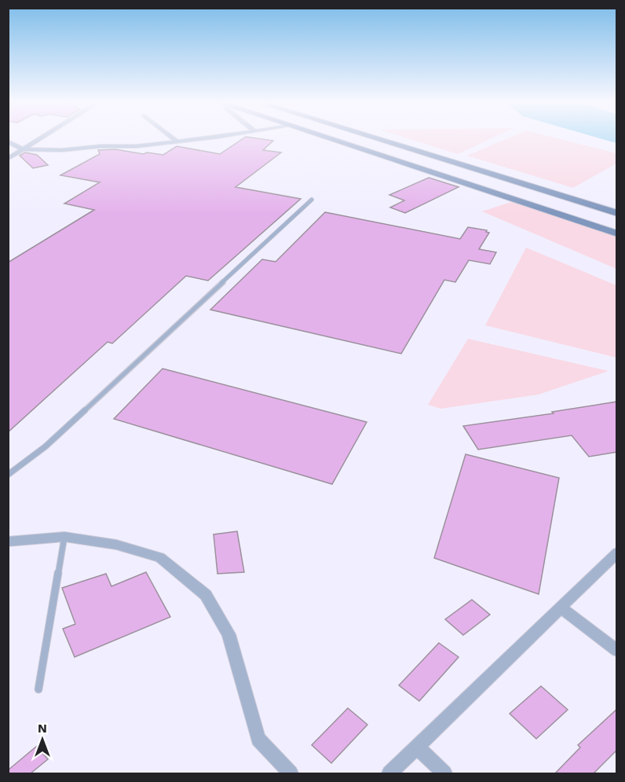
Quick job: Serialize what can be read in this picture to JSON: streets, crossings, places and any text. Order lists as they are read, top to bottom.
{
  "north": "top"
}
